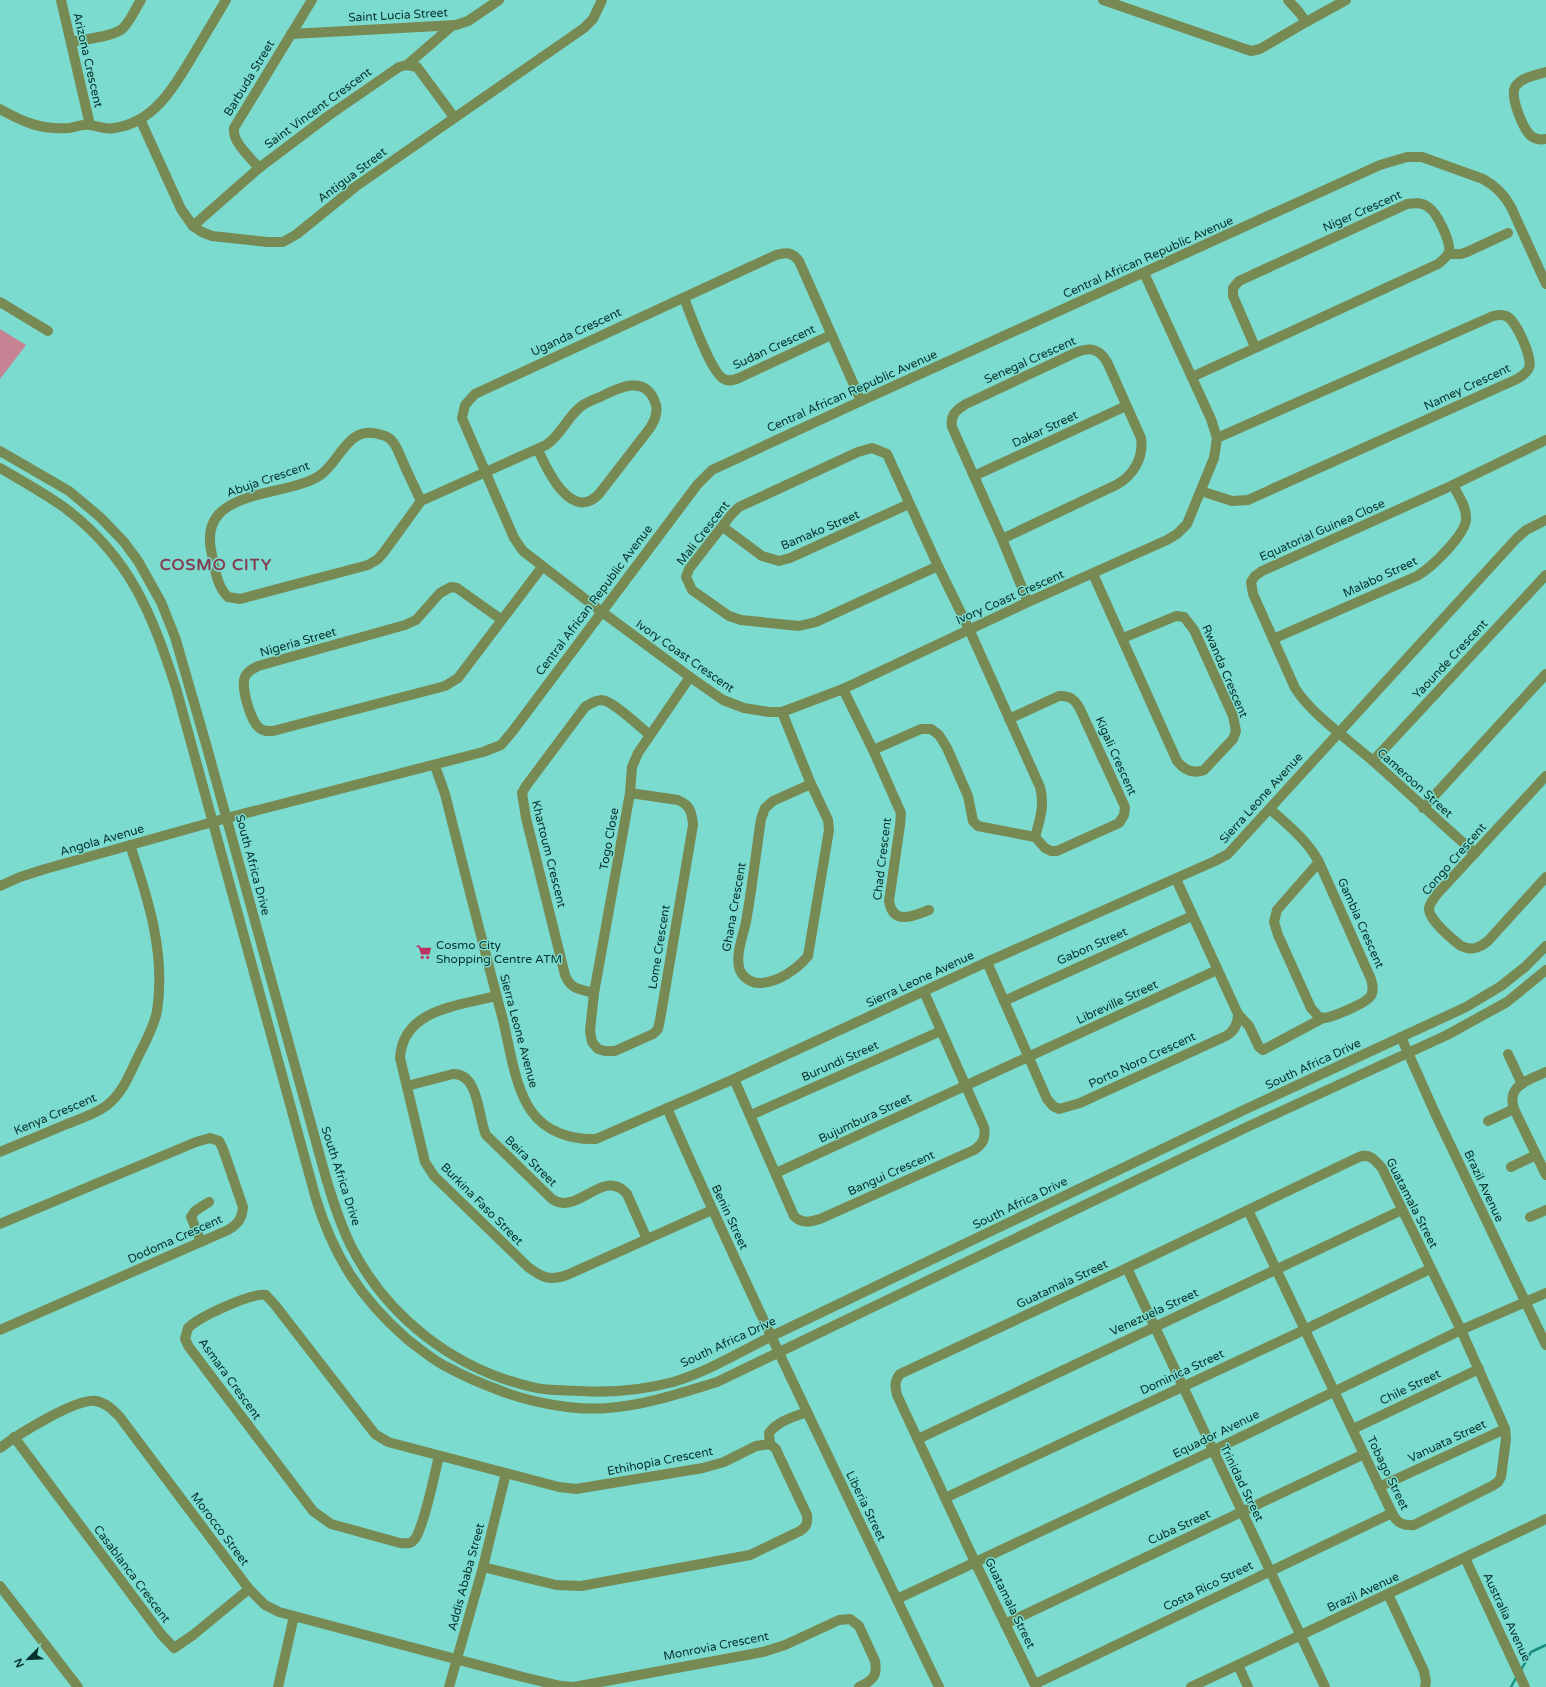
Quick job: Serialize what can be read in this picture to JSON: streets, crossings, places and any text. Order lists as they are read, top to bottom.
{
  "streets": {
    "street": [
      "Saint Lucia Street",
      "Arizona Crescent",
      "Barbuda Street",
      "Saint Vincent Crescent",
      "Antigua Street",
      "Niger Crescent",
      "Central African Republic Avenue",
      "Uganda Crescent",
      "Sudan Crescent",
      "Senegal Crescent",
      "Namey Crescent",
      "Dakar Street",
      "Abuja Crescent",
      "Bamako Street",
      "Equatorial Guinea Close",
      "Mali Crescent",
      "Malabo Street",
      "Ivory Coast Crescent",
      "Nigeria Street",
      "Yaounde Crescent",
      "Rwanda Crescent",
      "Kigali Crescent",
      "Cameroon Street",
      "Sierra Leone Avenue",
      "Togo Close",
      "Angola Avenue",
      "Khartoum Crescent",
      "Chad Crescent",
      "Congo Crescent",
      "South Africa Drive",
      "Ghana Crescent",
      "Gambia Crescent",
      "Gabon Street",
      "Lome Crescent",
      "Libreville Street",
      "Porto Noro Crescent",
      "Burundi Street",
      "Kenya Crescent",
      "Bujumbura Street",
      "Beira Street",
      "Bangui Crescent",
      "Brazil Avenue",
      "Guatamala Street",
      "Burkina Faso Street",
      "Benin Street",
      "Dodoma Crescent",
      "Venezuela Street",
      "Dominica Street",
      "Asmara Crescent",
      "Chile Street",
      "Equador Avenue",
      "Vanuata Street",
      "Ethihopia Crescent",
      "Tobago Street",
      "Trinidad Street",
      "Liberia Street",
      "Cuba Street",
      "Morocco Street",
      "Casablanca Crescent",
      "Addis Ababa Street",
      "Costa Rico Street",
      "Australia Avenue",
      "Monrovia Crescent"
    ]
  },
  "crossings": [
    ["Saint Lucia Street", "Barbuda Street"],
    ["Saint Lucia Street", "Saint Vincent Crescent"],
    ["Barbuda Street", "Saint Vincent Crescent"],
    ["Saint Vincent Crescent", "Antigua Street"],
    ["Central African Republic Avenue", "Uganda Crescent"],
    ["Central African Republic Avenue", "Ivory Coast Crescent"],
    ["Central African Republic Avenue", "Sierra Leone Avenue"],
    ["Central African Republic Avenue", "Angola Avenue"],
    ["Central African Republic Avenue", "South Africa Drive"],
    ["Uganda Crescent", "Sudan Crescent"],
    ["Uganda Crescent", "Abuja Crescent"],
    ["Uganda Crescent", "Ivory Coast Crescent"],
    ["Uganda Crescent", "Nigeria Street"],
    ["Senegal Crescent", "Dakar Street"],
    ["Senegal Crescent", "Ivory Coast Crescent"],
    ["Namey Crescent", "Ivory Coast Crescent"],
    ["Bamako Street", "Mali Crescent"],
    ["Equatorial Guinea Close", "Malabo Street"],
    ["Equatorial Guinea Close", "Cameroon Street"],
    ["Equatorial Guinea Close", "Sierra Leone Avenue"],
    ["Mali Crescent", "Ivory Coast Crescent"],
    ["Ivory Coast Crescent", "Rwanda Crescent"],
    ["Ivory Coast Crescent", "Togo Close"],
    ["Ivory Coast Crescent", "Chad Crescent"],
    ["Ivory Coast Crescent", "Ghana Crescent"],
    ["Yaounde Crescent", "Cameroon Street"],
    ["Cameroon Street", "Sierra Leone Avenue"],
    ["Cameroon Street", "Congo Crescent"],
    ["Sierra Leone Avenue", "Gambia Crescent"],
    ["Sierra Leone Avenue", "Porto Noro Crescent"],
    ["Sierra Leone Avenue", "Bangui Crescent"],
    ["Sierra Leone Avenue", "Burkina Faso Street"],
    ["Sierra Leone Avenue", "Benin Street"],
    ["Togo Close", "Khartoum Crescent"],
    ["Togo Close", "Lome Crescent"],
    ["Angola Avenue", "Kenya Crescent"],
    ["Khartoum Crescent", "Lome Crescent"],
    ["South Africa Drive", "Brazil Avenue"],
    ["South Africa Drive", "Benin Street"],
    ["South Africa Drive", "Liberia Street"],
    ["Gabon Street", "Porto Noro Crescent"],
    ["Libreville Street", "Porto Noro Crescent"],
    ["Libreville Street", "Bujumbura Street"],
    ["Libreville Street", "Bangui Crescent"],
    ["Burundi Street", "Bangui Crescent"],
    ["Bujumbura Street", "Bangui Crescent"],
    ["Beira Street", "Burkina Faso Street"],
    ["Brazil Avenue", "Equador Avenue"],
    ["Brazil Avenue", "Trinidad Street"],
    ["Brazil Avenue", "Australia Avenue"],
    ["Guatamala Street", "Venezuela Street"],
    ["Guatamala Street", "Dominica Street"],
    ["Guatamala Street", "Equador Avenue"],
    ["Guatamala Street", "Tobago Street"],
    ["Guatamala Street", "Trinidad Street"],
    ["Guatamala Street", "Cuba Street"],
    ["Guatamala Street", "Costa Rico Street"],
    ["Burkina Faso Street", "Benin Street"],
    ["Benin Street", "Liberia Street"],
    ["Venezuela Street", "Tobago Street"],
    ["Venezuela Street", "Trinidad Street"],
    ["Dominica Street", "Tobago Street"],
    ["Dominica Street", "Trinidad Street"],
    ["Asmara Crescent", "Ethihopia Crescent"],
    ["Chile Street", "Tobago Street"],
    ["Equador Avenue", "Tobago Street"],
    ["Equador Avenue", "Trinidad Street"],
    ["Equador Avenue", "Liberia Street"],
    ["Vanuata Street", "Tobago Street"],
    ["Ethihopia Crescent", "Addis Ababa Street"],
    ["Tobago Street", "Cuba Street"],
    ["Tobago Street", "Costa Rico Street"],
    ["Trinidad Street", "Cuba Street"],
    ["Trinidad Street", "Costa Rico Street"],
    ["Morocco Street", "Casablanca Crescent"],
    ["Morocco Street", "Addis Ababa Street"],
    ["Morocco Street", "Monrovia Crescent"]
  ],
  "districts": ["COSMO CITY"],
  "places": {
    "supermarket": ["Cosmo City Shopping Centre ATM"]
  },
  "north": "bottom left"
}
